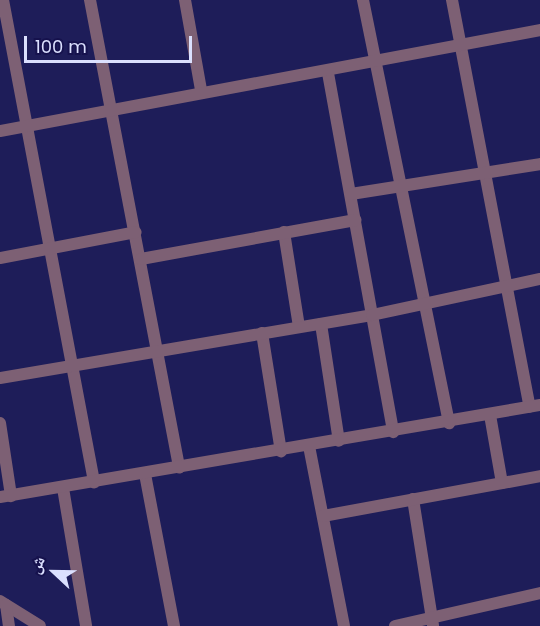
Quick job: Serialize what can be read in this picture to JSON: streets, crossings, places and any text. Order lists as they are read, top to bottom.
{
  "scale_bar": "100 m",
  "north": "left"
}
